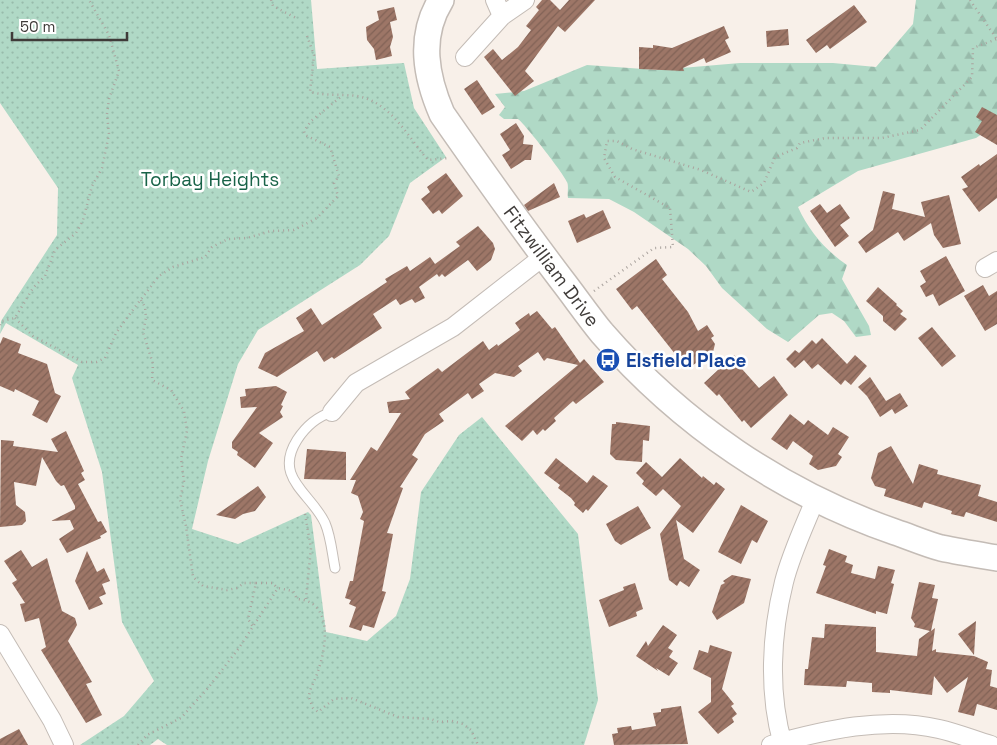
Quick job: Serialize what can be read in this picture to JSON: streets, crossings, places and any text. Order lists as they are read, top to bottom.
{
  "streets": {
    "street": ["Fitzwilliam Drive"]
  },
  "parks": ["Torbay Heights"],
  "places": {
    "bus stop": ["Elsfield Place"]
  },
  "scale_bar": "50 m"
}
